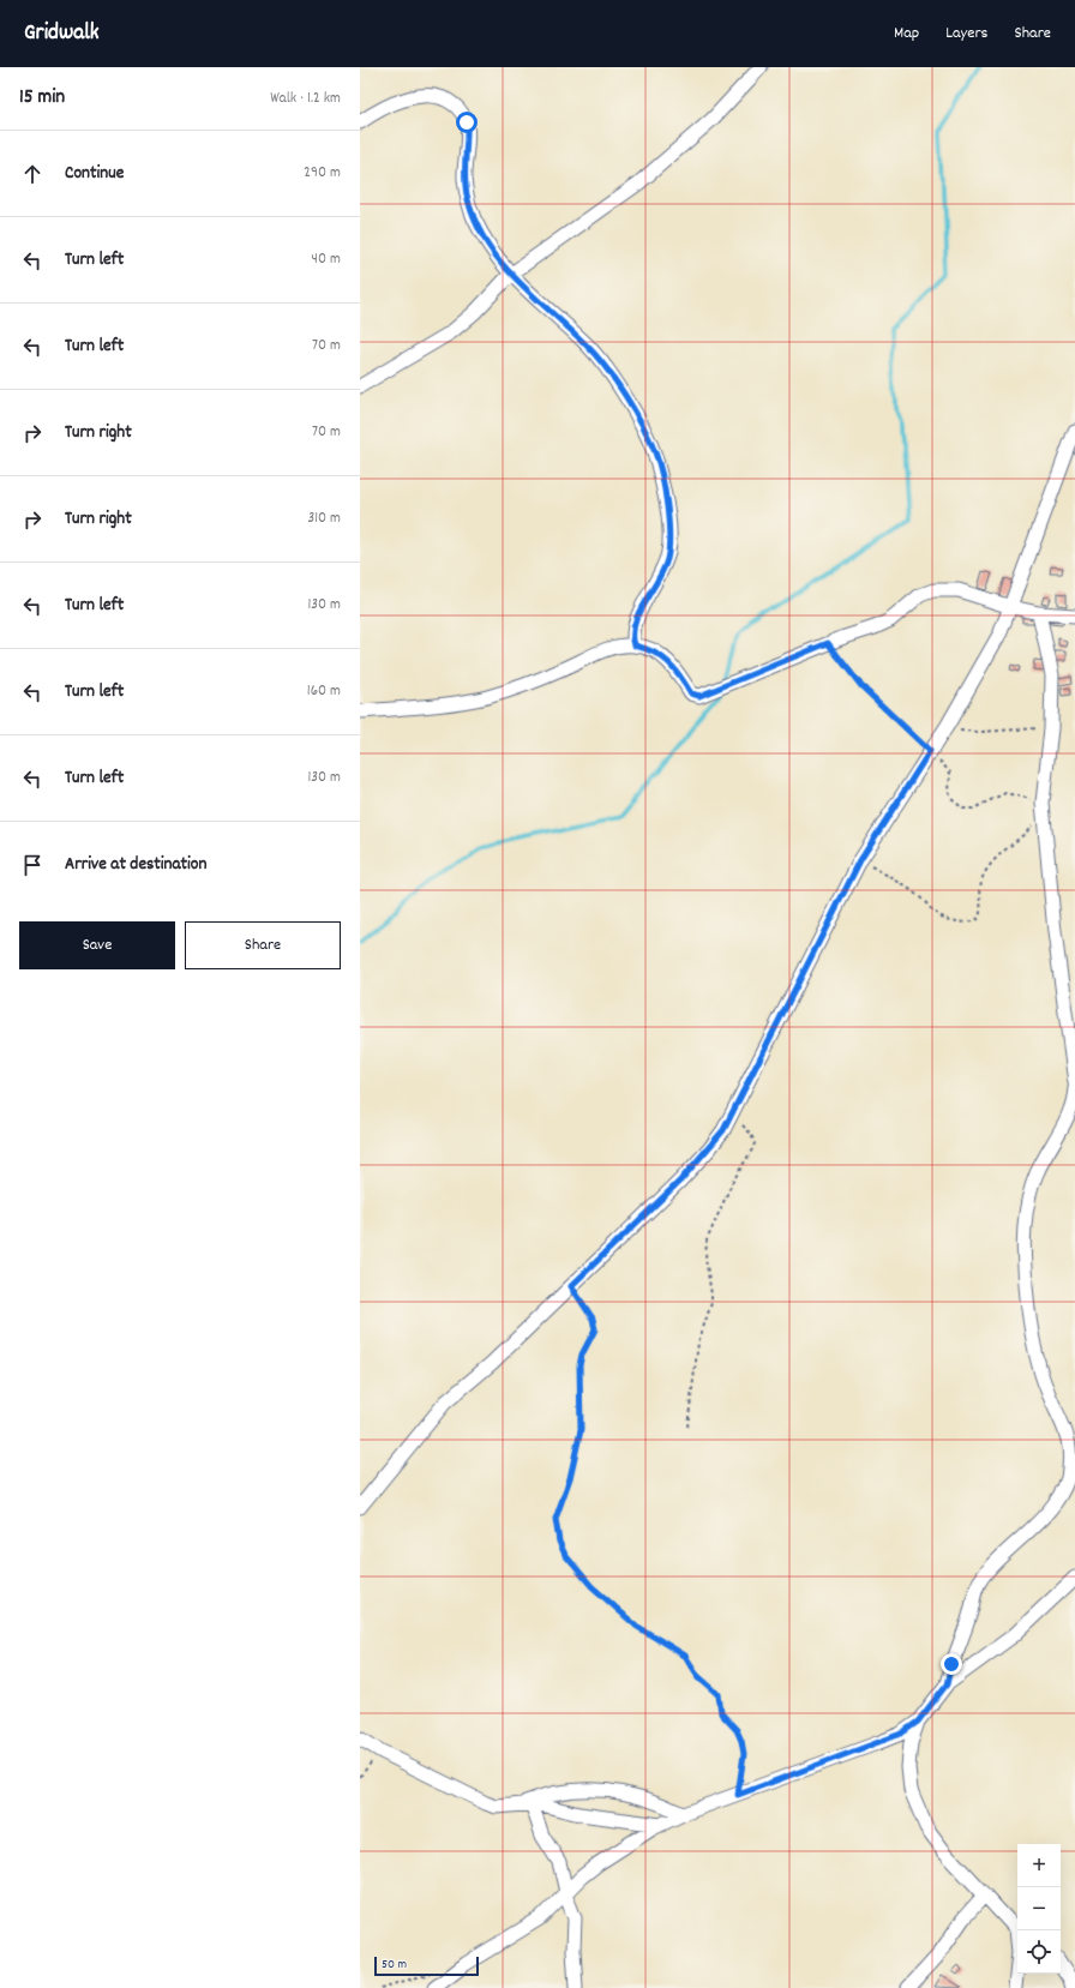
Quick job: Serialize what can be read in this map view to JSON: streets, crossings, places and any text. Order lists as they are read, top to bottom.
{
  "scale_bar": "50 m",
  "page": {
    "header": "Gridwalk",
    "nav": ["Map", "Layers", "Share"],
    "heading": ["15 min", "Walk · 1.2 km"],
    "list": [
      ["Continue", "290 m"],
      ["Turn left", "40 m"],
      ["Turn left", "70 m"],
      ["Turn right", "70 m"],
      ["Turn right", "310 m"],
      ["Turn left", "130 m"],
      ["Turn left", "160 m"],
      ["Turn left", "130 m"],
      "Arrive at destination"
    ],
    "buttons": ["Save", "Share"],
    "map_buttons": ["+", "−"],
    "scale": "50 m"
  }
}
